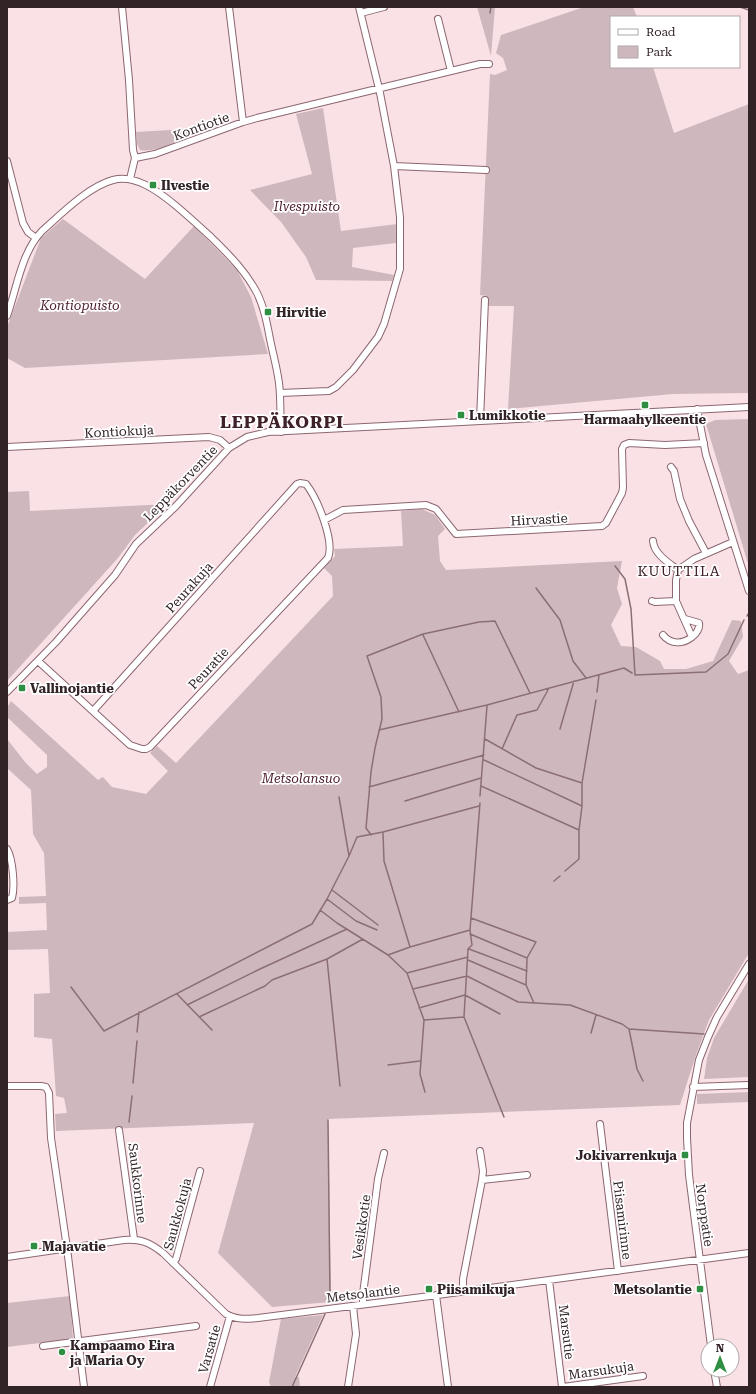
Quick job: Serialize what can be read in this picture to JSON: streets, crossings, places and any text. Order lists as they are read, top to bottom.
{
  "streets": {
    "street": [
      "Kontiotie",
      "Kontiokuja",
      "Leppäkorventie",
      "Hirvastie",
      "Peurakuja",
      "Peuratie",
      "Saukkorinne",
      "Saukkokuja",
      "Norppatie",
      "Piisamirinne",
      "Vesikkotie",
      "Metsolantie",
      "Marsutie",
      "Varsatie",
      "Marsukuja"
    ]
  },
  "crossings": [
    ["Kontiokuja", "Leppäkorventie"],
    ["Leppäkorventie", "Peuratie"],
    ["Hirvastie", "Peuratie"],
    ["Peurakuja", "Peuratie"],
    ["Norppatie", "Metsolantie"],
    ["Piisamirinne", "Metsolantie"],
    ["Vesikkotie", "Metsolantie"],
    ["Metsolantie", "Marsutie"],
    ["Metsolantie", "Varsatie"],
    ["Marsutie", "Marsukuja"]
  ],
  "districts": ["LEPPÄKORPI", "KUUTTILA"],
  "parks": ["Ilvespuisto", "Kontiopuisto", "Metsolansuo"],
  "places": {
    "transit": [
      "Ilvestie",
      "Hirvitie",
      "Harmaahylkeentie",
      "Lumikkotie",
      "Vallinojantie",
      "Jokivarrenkuja",
      "Majavatie",
      "Piisamikuja",
      "Metsolantie"
    ],
    "other": ["Kampaamo Eira ja Maria Oy"]
  },
  "legend": ["Road", "Park"],
  "north": "top"
}
